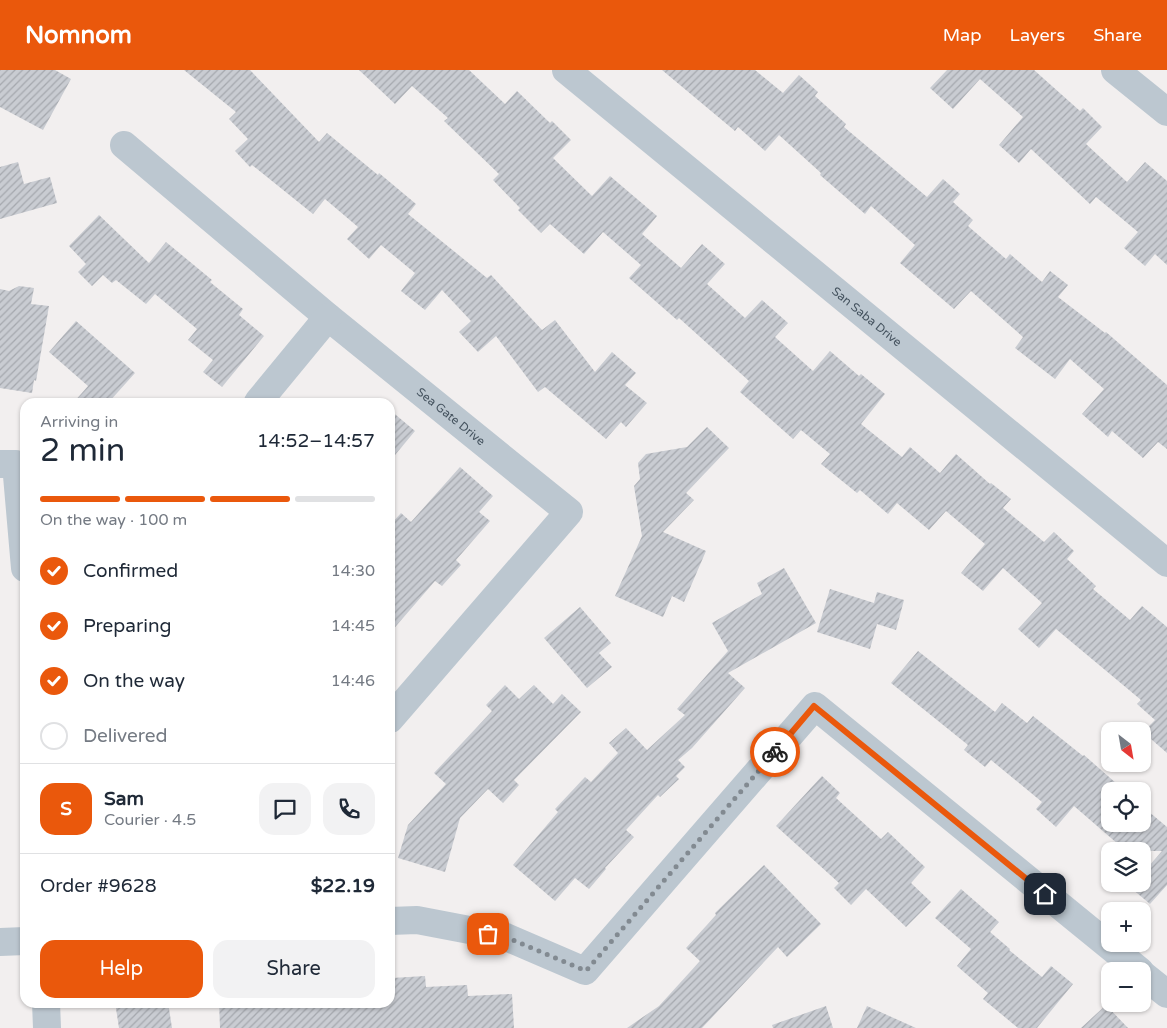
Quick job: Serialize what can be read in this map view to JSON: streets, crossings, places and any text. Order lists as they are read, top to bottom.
{
  "streets": {
    "street": ["San Saba Drive", "Sea Gate Drive"]
  },
  "north": "bottom right",
  "page": {
    "header": "Nomnom",
    "nav": ["Map", "Layers", "Share"],
    "heading": ["2 min", "Arriving in", "14:52–14:57"],
    "panel": [
      "Sam",
      "Courier · 4.5",
      "Order #9628",
      "$22.19"
    ],
    "bar": "On the way · 100 m",
    "list": [
      ["Confirmed", "14:30"],
      ["Preparing", "14:45"],
      ["On the way", "14:46"],
      "Delivered"
    ],
    "map_buttons": ["+", "−"],
    "round": "S",
    "buttons": ["Help", "Share"]
  }
}
